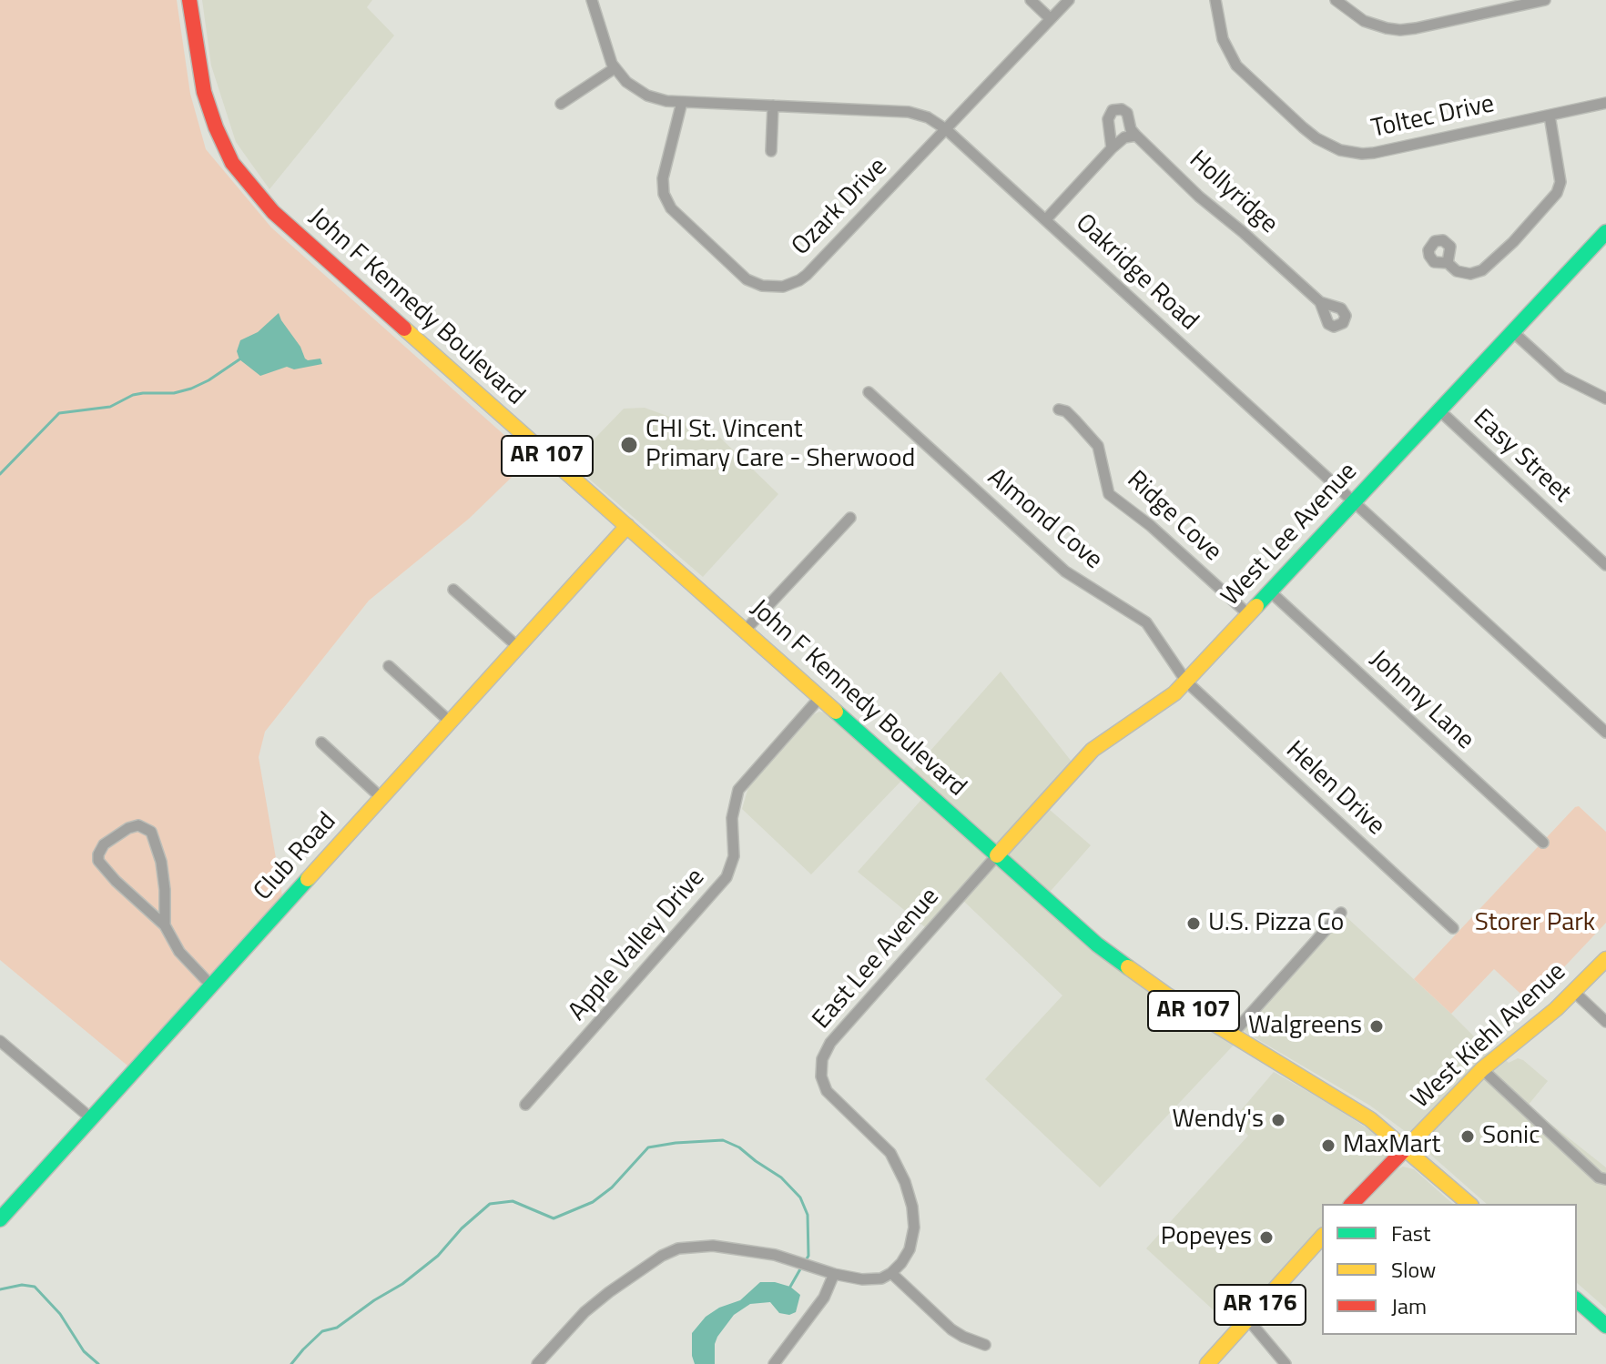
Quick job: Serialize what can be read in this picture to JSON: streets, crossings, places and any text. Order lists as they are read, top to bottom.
{
  "streets": {
    "main road": [
      "John F Kennedy Boulevard",
      "AR 107",
      "West Lee Avenue",
      "Club Road",
      "West Kiehl Avenue",
      "AR 176"
    ],
    "street": [
      "Toltec Drive",
      "Hollyridge",
      "Ozark Drive",
      "Oakridge Road",
      "Easy Street",
      "Ridge Cove",
      "Almond Cove",
      "Johnny Lane",
      "Helen Drive",
      "Apple Valley Drive",
      "East Lee Avenue"
    ]
  },
  "crossings": [
    ["Ozark Drive", "Oakridge Road"],
    ["Oakridge Road", "West Lee Avenue"],
    ["John F Kennedy Boulevard", "AR 107"],
    ["John F Kennedy Boulevard", "West Lee Avenue"],
    ["John F Kennedy Boulevard", "Club Road"],
    ["John F Kennedy Boulevard", "Apple Valley Drive"],
    ["John F Kennedy Boulevard", "East Lee Avenue"],
    ["AR 107", "West Lee Avenue"],
    ["AR 107", "East Lee Avenue"],
    ["AR 107", "West Kiehl Avenue"],
    ["Easy Street", "West Lee Avenue"],
    ["Ridge Cove", "West Lee Avenue"],
    ["Almond Cove", "West Lee Avenue"],
    ["Almond Cove", "Helen Drive"],
    ["West Lee Avenue", "Johnny Lane"],
    ["West Lee Avenue", "Helen Drive"],
    ["West Lee Avenue", "East Lee Avenue"]
  ],
  "parks": ["Storer Park"],
  "places": [
    "CHI St. Vincent Primary Care - Sherwood",
    "U.S. Pizza Co",
    "Walgreens",
    "Wendy's",
    "Sonic",
    "MaxMart",
    "Popeyes"
  ],
  "legend": ["Fast", "Slow", "Jam"]
}
